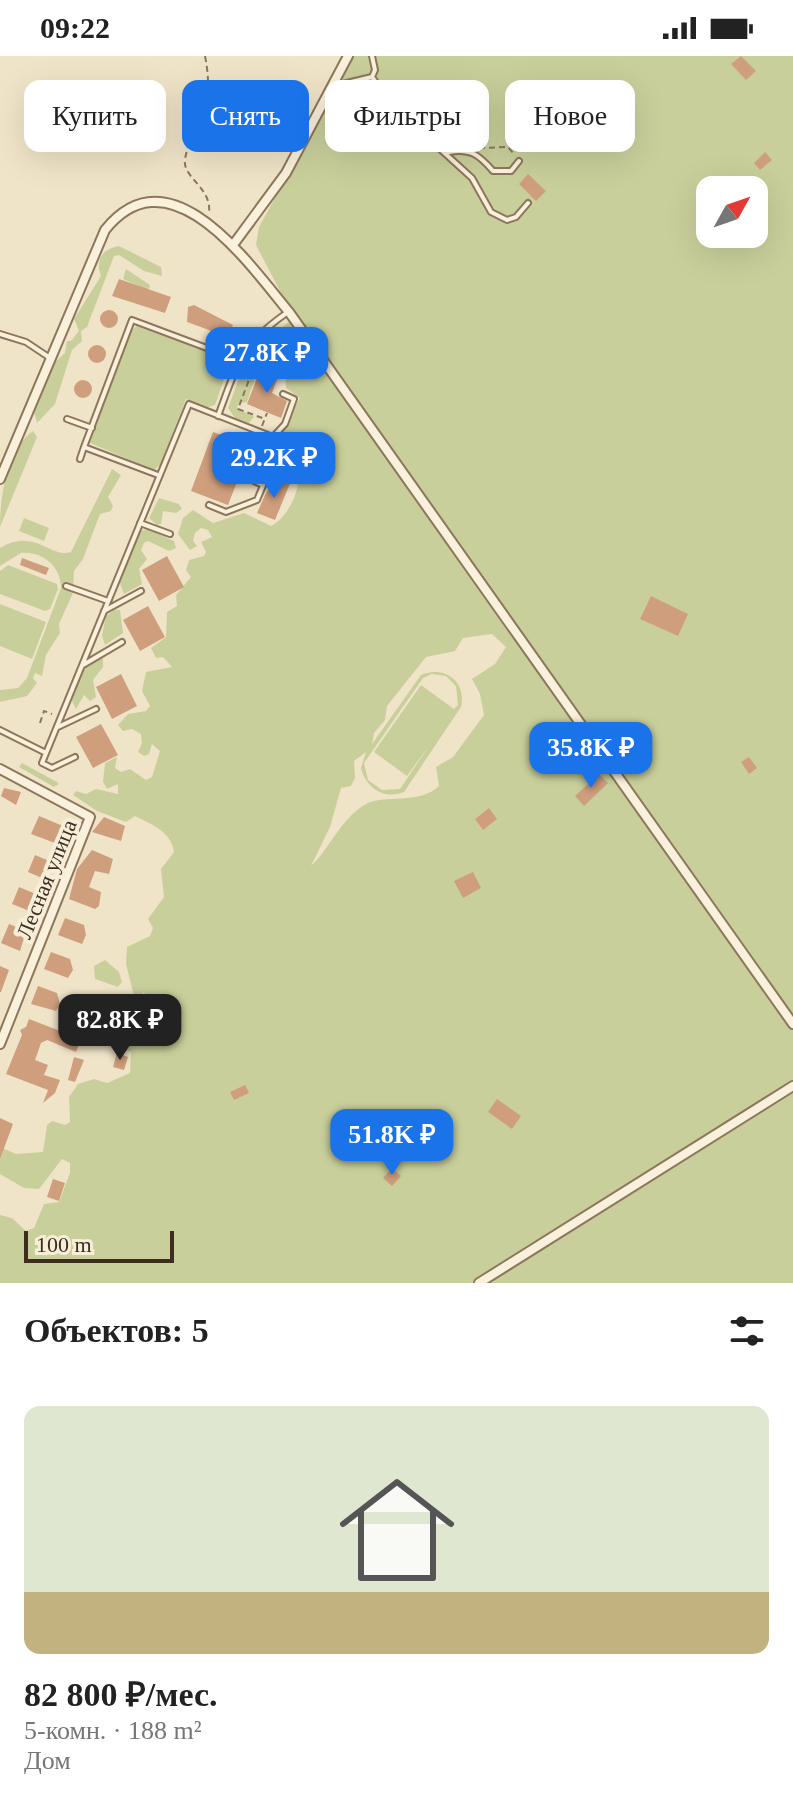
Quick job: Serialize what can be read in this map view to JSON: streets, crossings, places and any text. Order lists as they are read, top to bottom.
{
  "streets": {
    "street": ["Лесная улица"]
  },
  "scale_bar": "100 m",
  "north": "top right",
  "page": {
    "status": "09:22",
    "chip": [
      "Купить",
      "Снять",
      "Фильтры",
      "Новое"
    ],
    "price": [
      "27.8K ₽",
      "29.2K ₽",
      "35.8K ₽",
      "82.8K ₽",
      "51.8K ₽"
    ],
    "scale": "100 m",
    "heading": "Объектов: 5",
    "list": [
      {
        "name": "82 800 ₽/мес.",
        "note": "5-комн. · 188 m² · Дом"
      }
    ]
  }
}
